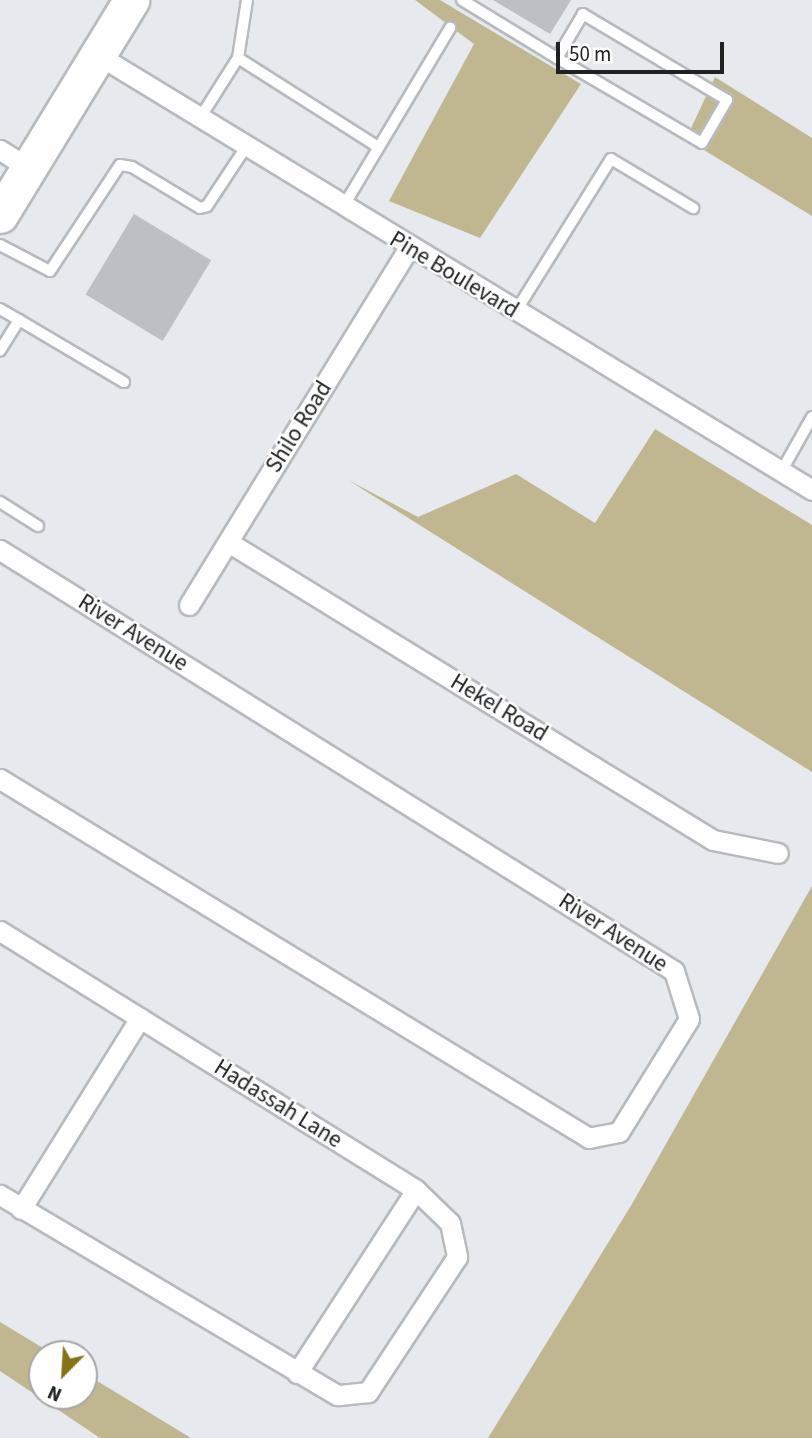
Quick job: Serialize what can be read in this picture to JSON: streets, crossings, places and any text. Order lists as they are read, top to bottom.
{
  "streets": {
    "street": [
      "Pine Boulevard",
      "Shilo Road",
      "River Avenue",
      "Hekel Road",
      "Hadassah Lane"
    ]
  },
  "crossings": [
    ["Pine Boulevard", "Shilo Road"],
    ["Shilo Road", "Hekel Road"]
  ],
  "scale_bar": "50 m",
  "north": "bottom left"
}
